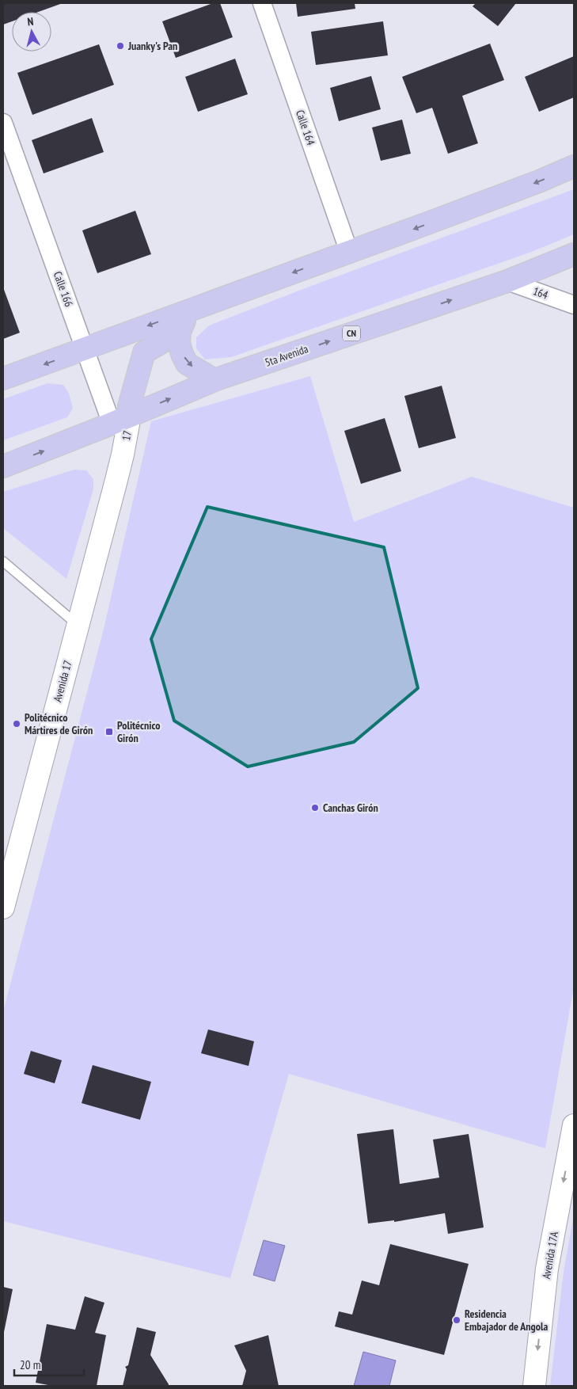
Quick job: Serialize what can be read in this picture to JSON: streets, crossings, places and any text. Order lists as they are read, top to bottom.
{
  "streets": {
    "highway": ["CN", "5ta Avenida"],
    "street": [
      "Calle 164",
      "Calle 166",
      "164",
      "Avenida 17",
      "Avenida 17A"
    ]
  },
  "crossings": [
    ["Calle 166", "5ta Avenida"],
    ["Calle 166", "Avenida 17"],
    ["164", "5ta Avenida"]
  ],
  "one_way": ["Avenida 17A"],
  "places": {
    "other": [
      "Juanky's Pan",
      "Politécnico Mártires de Girón",
      "Canchas Girón",
      "Residencia Embajador de Angola"
    ],
    "transit": ["Politécnico Girón"]
  },
  "scale_bar": "20 m",
  "north": "top"
}
